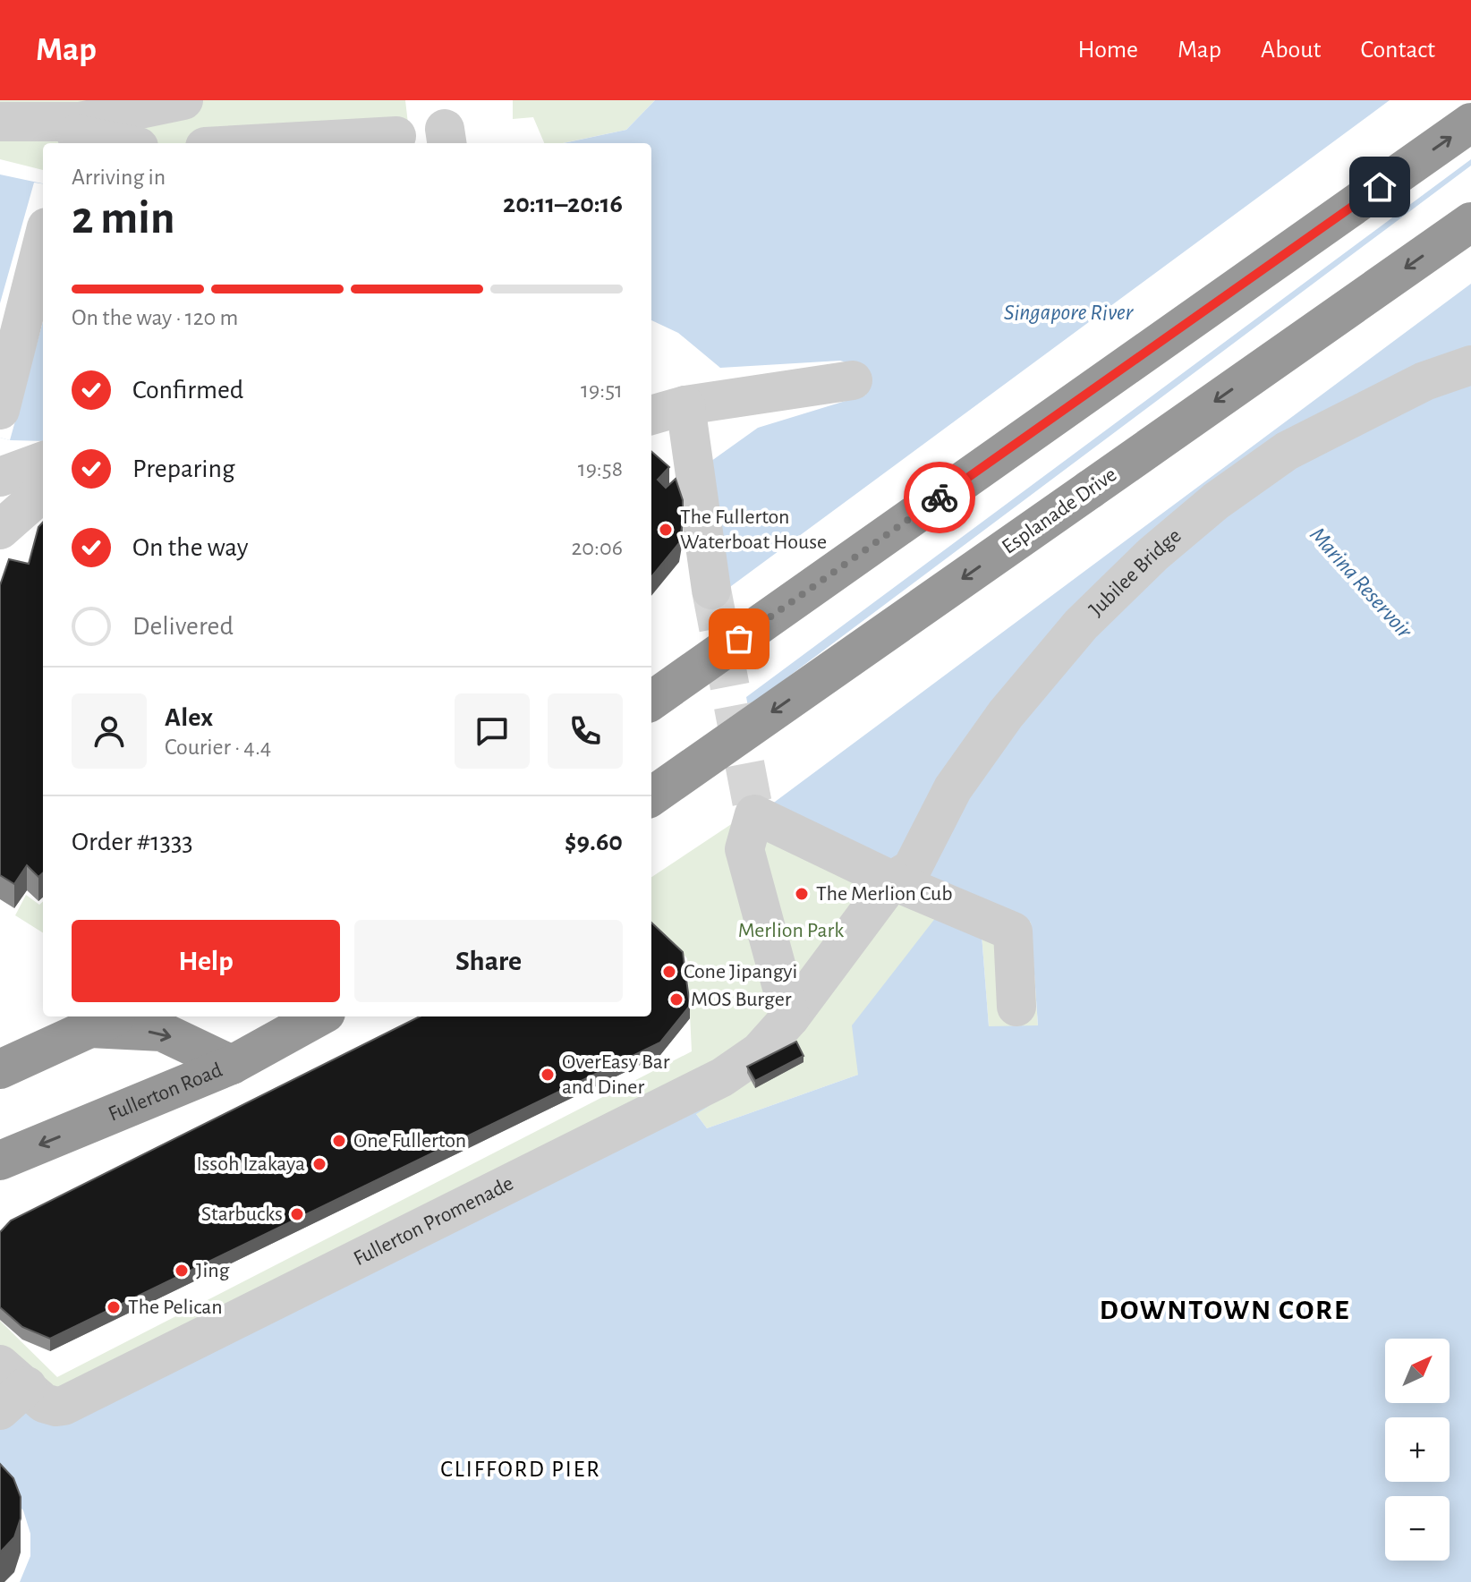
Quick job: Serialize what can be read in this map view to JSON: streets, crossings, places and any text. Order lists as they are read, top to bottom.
{
  "streets": {
    "highway": ["Esplanade Drive", "Fullerton Road"],
    "street": ["Jubilee Bridge", "Fullerton Promenade"]
  },
  "crossings": [
    ["Jubilee Bridge", "Fullerton Promenade"]
  ],
  "districts": ["DOWNTOWN CORE", "CLIFFORD PIER"],
  "water": ["Singapore River", "Marina Reservoir"],
  "parks": ["Merlion Park"],
  "places": [
    "The Fullerton Waterboat House",
    "The Merlion Cub",
    "Cone Jipangyi",
    "MOS Burger",
    "OverEasy Bar and Diner",
    "One Fullerton",
    "Issoh Izakaya",
    "Starbucks",
    "Jing",
    "The Pelican"
  ],
  "north": "top right",
  "page": {
    "header": "Map",
    "nav": [
      "Home",
      "Map",
      "About",
      "Contact"
    ],
    "heading": ["2 min", "Arriving in", "20:11–20:16"],
    "panel": [
      "Alex",
      "Courier · 4.4",
      "Order #1333",
      "$9.60"
    ],
    "bar": "On the way · 120 m",
    "list": [
      ["Confirmed", "19:51"],
      ["Preparing", "19:58"],
      ["On the way", "20:06"],
      "Delivered"
    ],
    "buttons": ["Help", "Share"],
    "map_buttons": ["+", "−"]
  }
}
